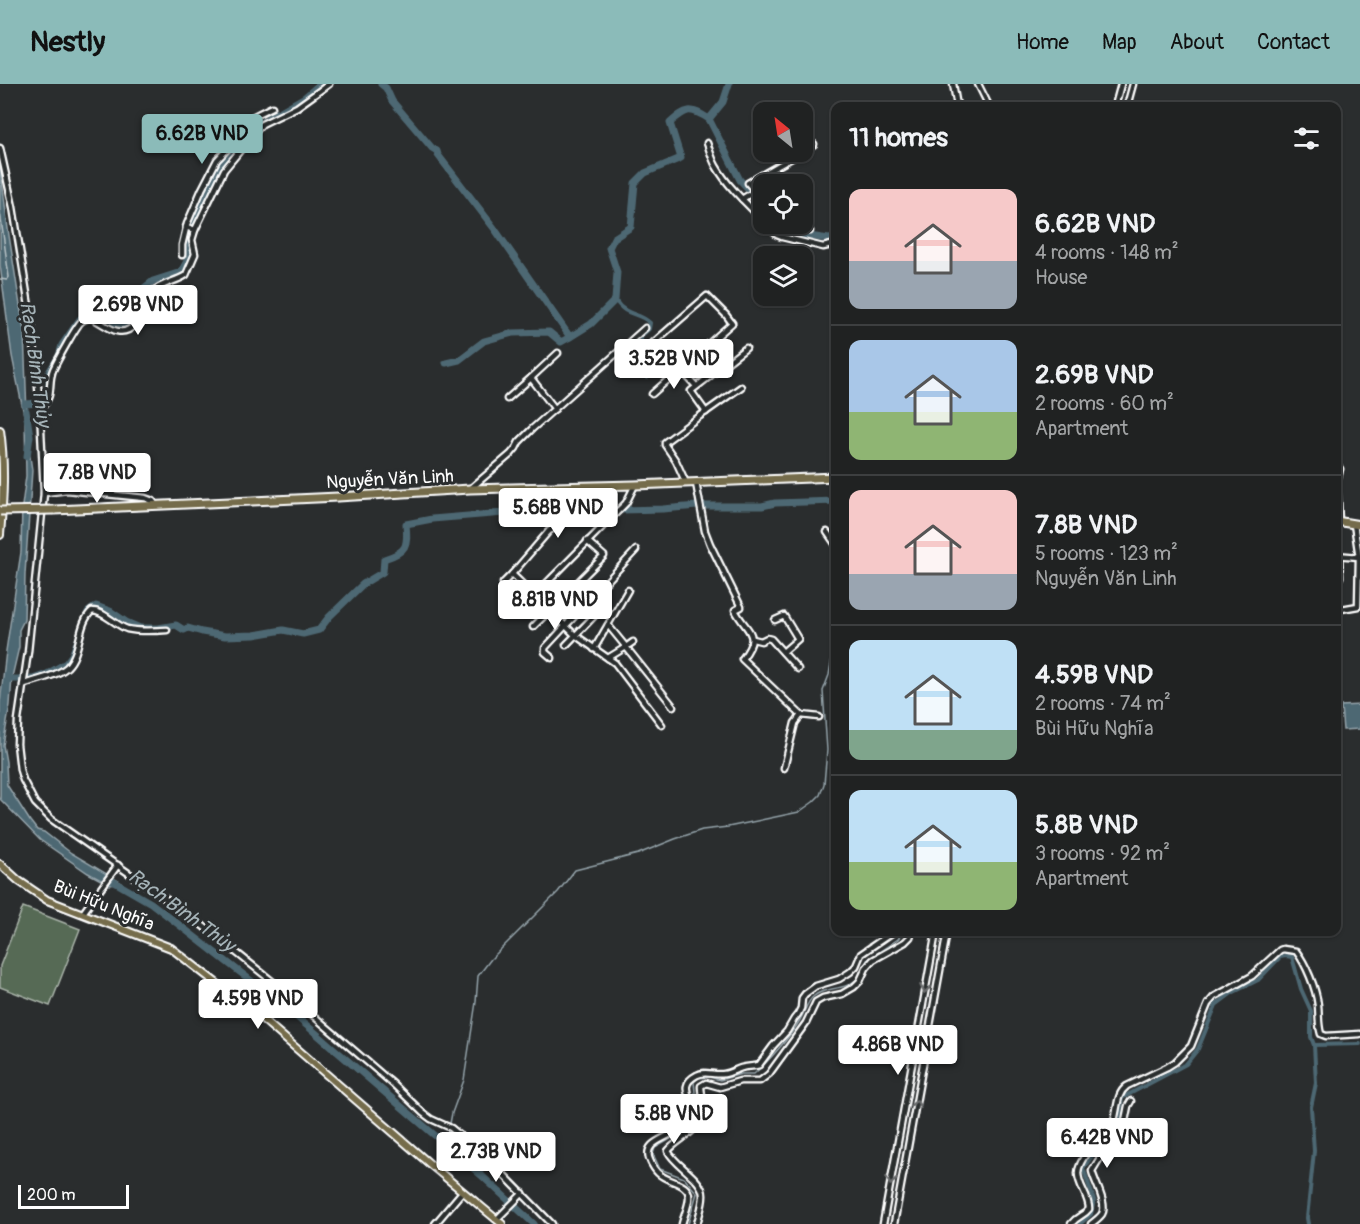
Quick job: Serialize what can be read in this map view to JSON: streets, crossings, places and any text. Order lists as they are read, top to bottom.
{
  "streets": {
    "highway": ["Nguyễn Văn Linh"],
    "main road": ["Bùi Hữu Nghĩa"]
  },
  "water": ["Rạch Bình Thủy"],
  "scale_bar": "200 m",
  "north": "top left",
  "page": {
    "header": "Nestly",
    "nav": [
      "Home",
      "Map",
      "About",
      "Contact"
    ],
    "heading": "11 homes",
    "price": [
      "6.62B VND",
      "2.69B VND",
      "3.52B VND",
      "7.8B VND",
      "5.68B VND",
      "8.81B VND",
      "4.59B VND",
      "4.86B VND",
      "5.8B VND",
      "6.42B VND",
      "2.73B VND"
    ],
    "list": [
      {
        "name": "6.62B VND",
        "note": "4 rooms · 148 m² · House"
      },
      {
        "name": "2.69B VND",
        "note": "2 rooms · 60 m² · Apartment"
      },
      {
        "name": "7.8B VND",
        "note": "5 rooms · 123 m² · Nguyễn Văn Linh"
      },
      {
        "name": "4.59B VND",
        "note": "2 rooms · 74 m² · Bùi Hữu Nghĩa"
      },
      {
        "name": "5.8B VND",
        "note": "3 rooms · 92 m² · Apartment"
      }
    ],
    "scale": "200 m"
  }
}
